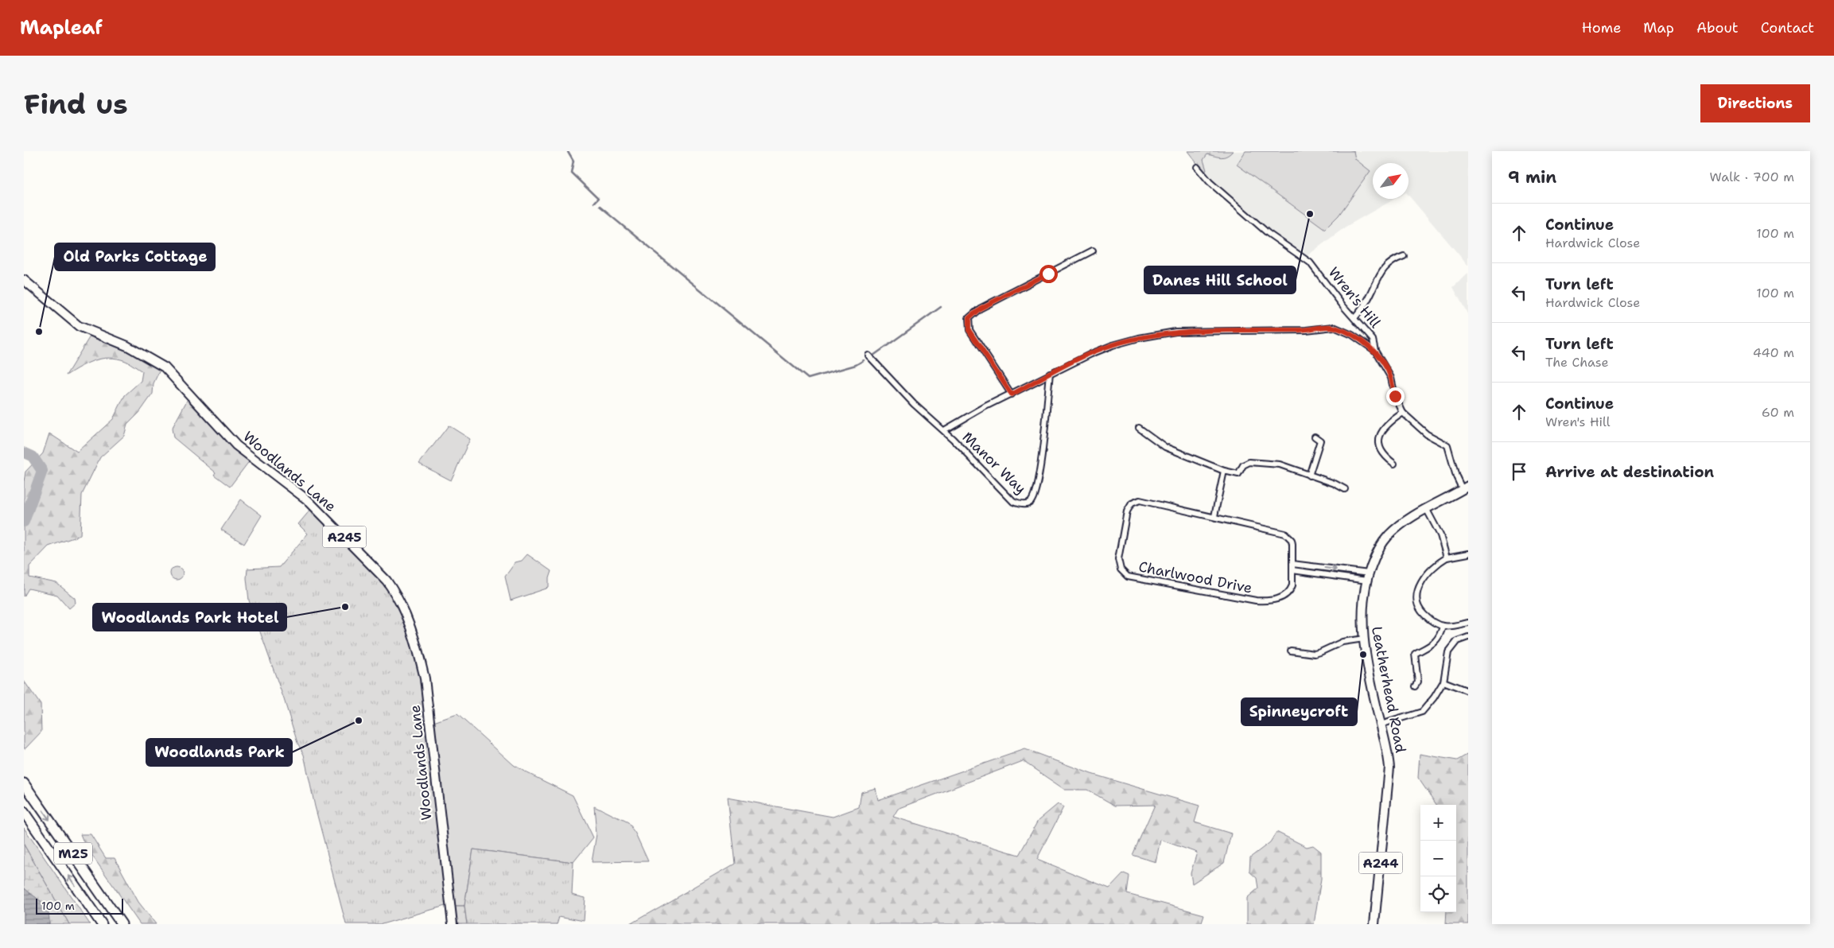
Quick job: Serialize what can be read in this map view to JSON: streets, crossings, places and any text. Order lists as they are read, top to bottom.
{
  "streets": {
    "highway": ["M25"],
    "main road": [
      "Woodlands Lane",
      "A245",
      "Leatherhead Road",
      "A244"
    ],
    "street": ["Wren's Hill", "Manor Way", "Charlwood Drive"]
  },
  "crossings": [
    ["Wren's Hill", "Leatherhead Road"]
  ],
  "places": [
    "Danes Hill School",
    "Old Parks Cottage",
    "Woodlands Park Hotel",
    "Spinneycroft",
    "Woodlands Park"
  ],
  "scale_bar": "100 m",
  "north": "top right",
  "page": {
    "header": "Mapleaf",
    "nav": [
      "Home",
      "Map",
      "About",
      "Contact"
    ],
    "buttons": "Directions",
    "title": "Find us",
    "heading": ["9 min", "Walk · 700 m"],
    "list": [
      ["Continue", "Hardwick Close", "100 m"],
      ["Turn left", "Hardwick Close", "100 m"],
      ["Turn left", "The Chase", "440 m"],
      ["Continue", "Wren's Hill", "60 m"],
      "Arrive at destination"
    ],
    "map_buttons": ["+", "−"],
    "scale": "100 m"
  }
}
